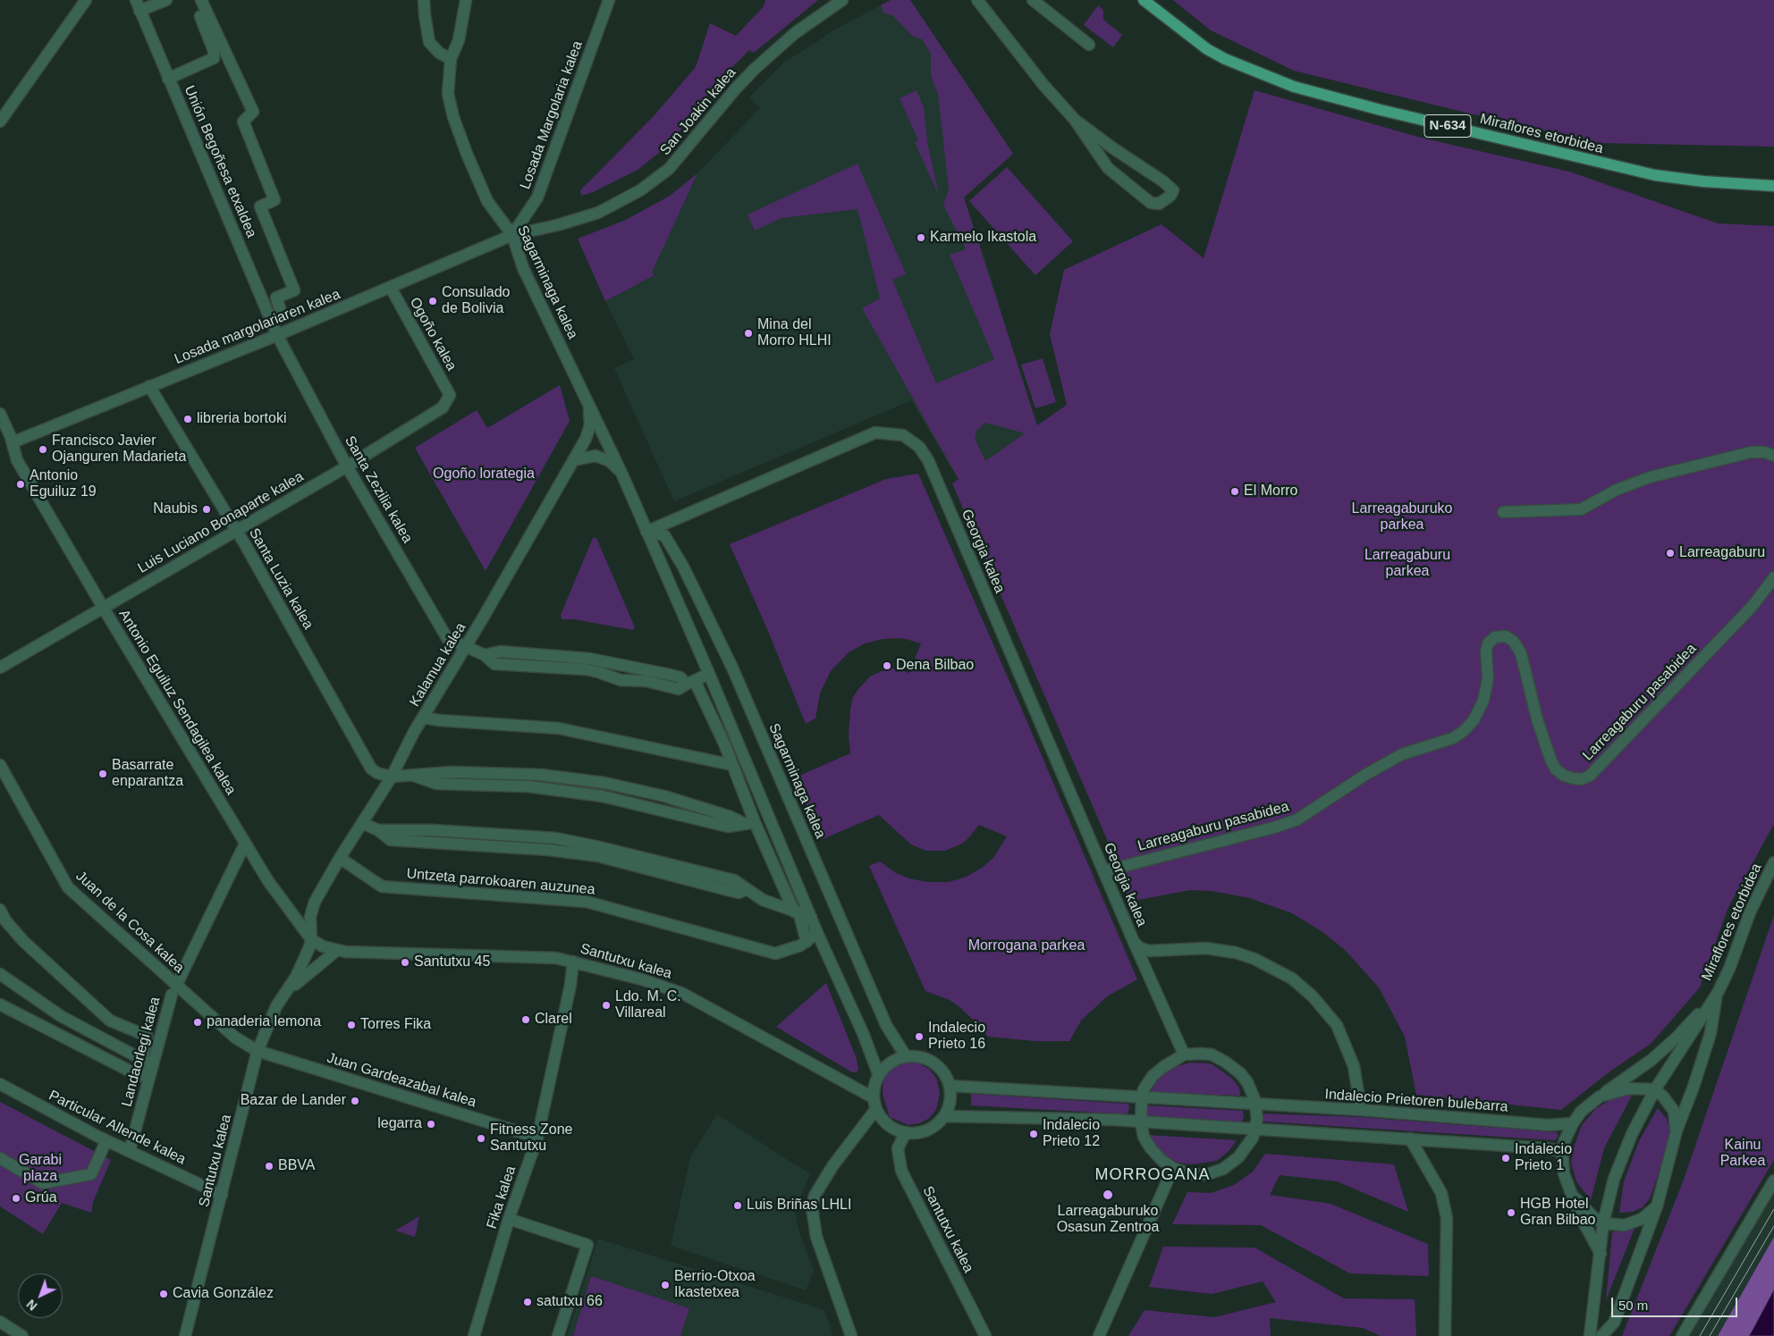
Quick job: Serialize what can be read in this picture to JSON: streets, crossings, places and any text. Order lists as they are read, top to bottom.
{
  "streets": {
    "main road": ["N-634", "Miraflores etorbidea"],
    "street": [
      "San Joakin kalea",
      "Losada Margolaria kalea",
      "Unión Begoñesa etxaldea",
      "Sagarminaga kalea",
      "Losada margolariaren kalea",
      "Ogoño kalea",
      "Santa Zezilia kalea",
      "Luis Luciano Bonaparte kalea",
      "Georgia kalea",
      "Santa Luzia kalea",
      "Kalamua kalea",
      "Antonio Eguiluz Sendagilea kalea",
      "Larreagaburu pasabidea",
      "Untzeta parrokoaren auzunea",
      "Juan de la Cosa kalea",
      "Santutxu kalea",
      "Landaorlegi kalea",
      "Juan Gardeazabal kalea",
      "Indalecio Prietoren bulebarra",
      "Particular Allende kalea",
      "Fika kalea"
    ]
  },
  "crossings": [
    ["San Joakin kalea", "Losada Margolaria kalea"],
    ["San Joakin kalea", "Sagarminaga kalea"],
    ["San Joakin kalea", "Losada margolariaren kalea"],
    ["Losada Margolaria kalea", "Sagarminaga kalea"],
    ["Losada Margolaria kalea", "Losada margolariaren kalea"],
    ["Miraflores etorbidea", "Indalecio Prietoren bulebarra"],
    ["Unión Begoñesa etxaldea", "Losada margolariaren kalea"],
    ["Unión Begoñesa etxaldea", "Santa Zezilia kalea"],
    ["Sagarminaga kalea", "Losada margolariaren kalea"],
    ["Sagarminaga kalea", "Georgia kalea"],
    ["Sagarminaga kalea", "Kalamua kalea"],
    ["Sagarminaga kalea", "Untzeta parrokoaren auzunea"],
    ["Sagarminaga kalea", "Santutxu kalea"],
    ["Sagarminaga kalea", "Indalecio Prietoren bulebarra"],
    ["Losada margolariaren kalea", "Ogoño kalea"],
    ["Losada margolariaren kalea", "Santa Zezilia kalea"],
    ["Losada margolariaren kalea", "Santa Luzia kalea"],
    ["Losada margolariaren kalea", "Antonio Eguiluz Sendagilea kalea"],
    ["Ogoño kalea", "Luis Luciano Bonaparte kalea"],
    ["Santa Zezilia kalea", "Luis Luciano Bonaparte kalea"],
    ["Santa Zezilia kalea", "Kalamua kalea"],
    ["Luis Luciano Bonaparte kalea", "Santa Luzia kalea"],
    ["Luis Luciano Bonaparte kalea", "Antonio Eguiluz Sendagilea kalea"],
    ["Georgia kalea", "Larreagaburu pasabidea"],
    ["Santa Luzia kalea", "Kalamua kalea"],
    ["Kalamua kalea", "Antonio Eguiluz Sendagilea kalea"],
    ["Kalamua kalea", "Untzeta parrokoaren auzunea"],
    ["Kalamua kalea", "Santutxu kalea"],
    ["Antonio Eguiluz Sendagilea kalea", "Santutxu kalea"],
    ["Antonio Eguiluz Sendagilea kalea", "Landaorlegi kalea"],
    ["Juan de la Cosa kalea", "Santutxu kalea"],
    ["Juan de la Cosa kalea", "Landaorlegi kalea"],
    ["Juan de la Cosa kalea", "Juan Gardeazabal kalea"],
    ["Santutxu kalea", "Juan Gardeazabal kalea"],
    ["Santutxu kalea", "Indalecio Prietoren bulebarra"],
    ["Santutxu kalea", "Particular Allende kalea"],
    ["Santutxu kalea", "Fika kalea"],
    ["Juan Gardeazabal kalea", "Fika kalea"]
  ],
  "districts": ["MORROGANA"],
  "parks": [
    "Ogoño lorategia",
    "Larreagaburuko parkea",
    "Larreagaburu parkea",
    "Morrogana parkea",
    "Kainu Parkea",
    "Garabi plaza"
  ],
  "places": [
    "Karmelo Ikastola",
    "Consulado de Bolivia",
    "Mina del Morro HLHI",
    "libreria bortoki",
    "Francisco Javier Ojanguren Madarieta",
    "Antonio Eguiluz 19",
    "El Morro",
    "Naubis",
    "Larreagaburu",
    "Dena Bilbao",
    "Basarrate enparantza",
    "Santutxu 45",
    "Ldo. M. C. Villareal",
    "Clarel",
    "panaderia lemona",
    "Torres Fika",
    "Indalecio Prieto 16",
    "Bazar de Lander",
    "legarra",
    "Indalecio Prieto 12",
    "Fitness Zone Santutxu",
    "Indalecio Prieto 1",
    "BBVA",
    "Larreagaburuko Osasun Zentroa",
    "Grúa",
    "Luis Briñas LHLI",
    "HGB Hotel Gran Bilbao",
    "Berrio-Otxoa Ikastetxea",
    "Cavia González",
    "satutxu 66"
  ],
  "scale_bar": "50 m",
  "north": "bottom left"
}
